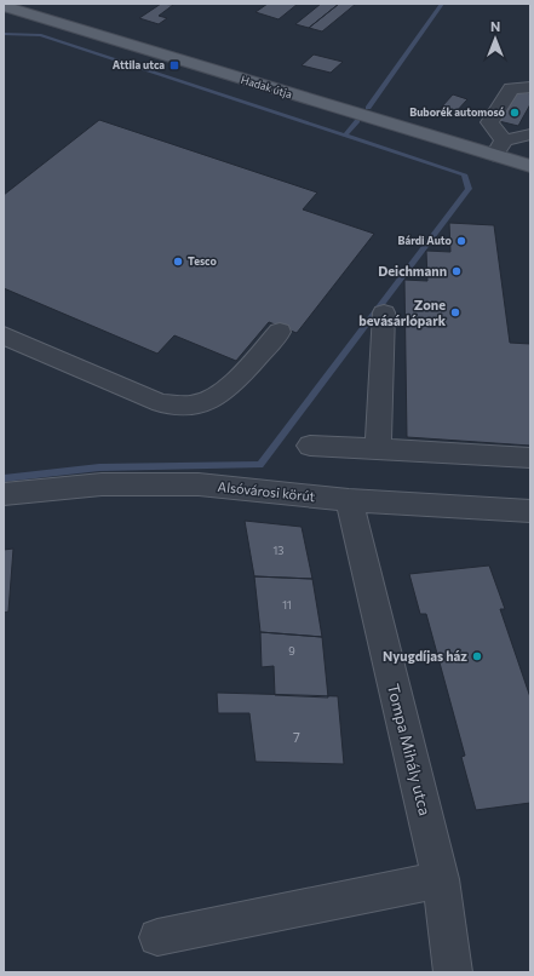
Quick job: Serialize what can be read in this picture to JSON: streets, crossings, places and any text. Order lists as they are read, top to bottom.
{
  "streets": {
    "main road": ["Hadak útja"],
    "street": ["Alsóvárosi körút", "Tompa Mihály utca"]
  },
  "crossings": [
    ["Alsóvárosi körút", "Tompa Mihály utca"]
  ],
  "places": {
    "transit": ["Attila utca"],
    "other": [
      "Buborék automosó",
      "Bárdi Auto",
      "Tesco",
      "Deichmann",
      "Zone bevásárlópark",
      "Nyugdíjas ház"
    ]
  },
  "house_numbers": [
    "13",
    "11",
    "9",
    "7"
  ],
  "north": "top"
}
